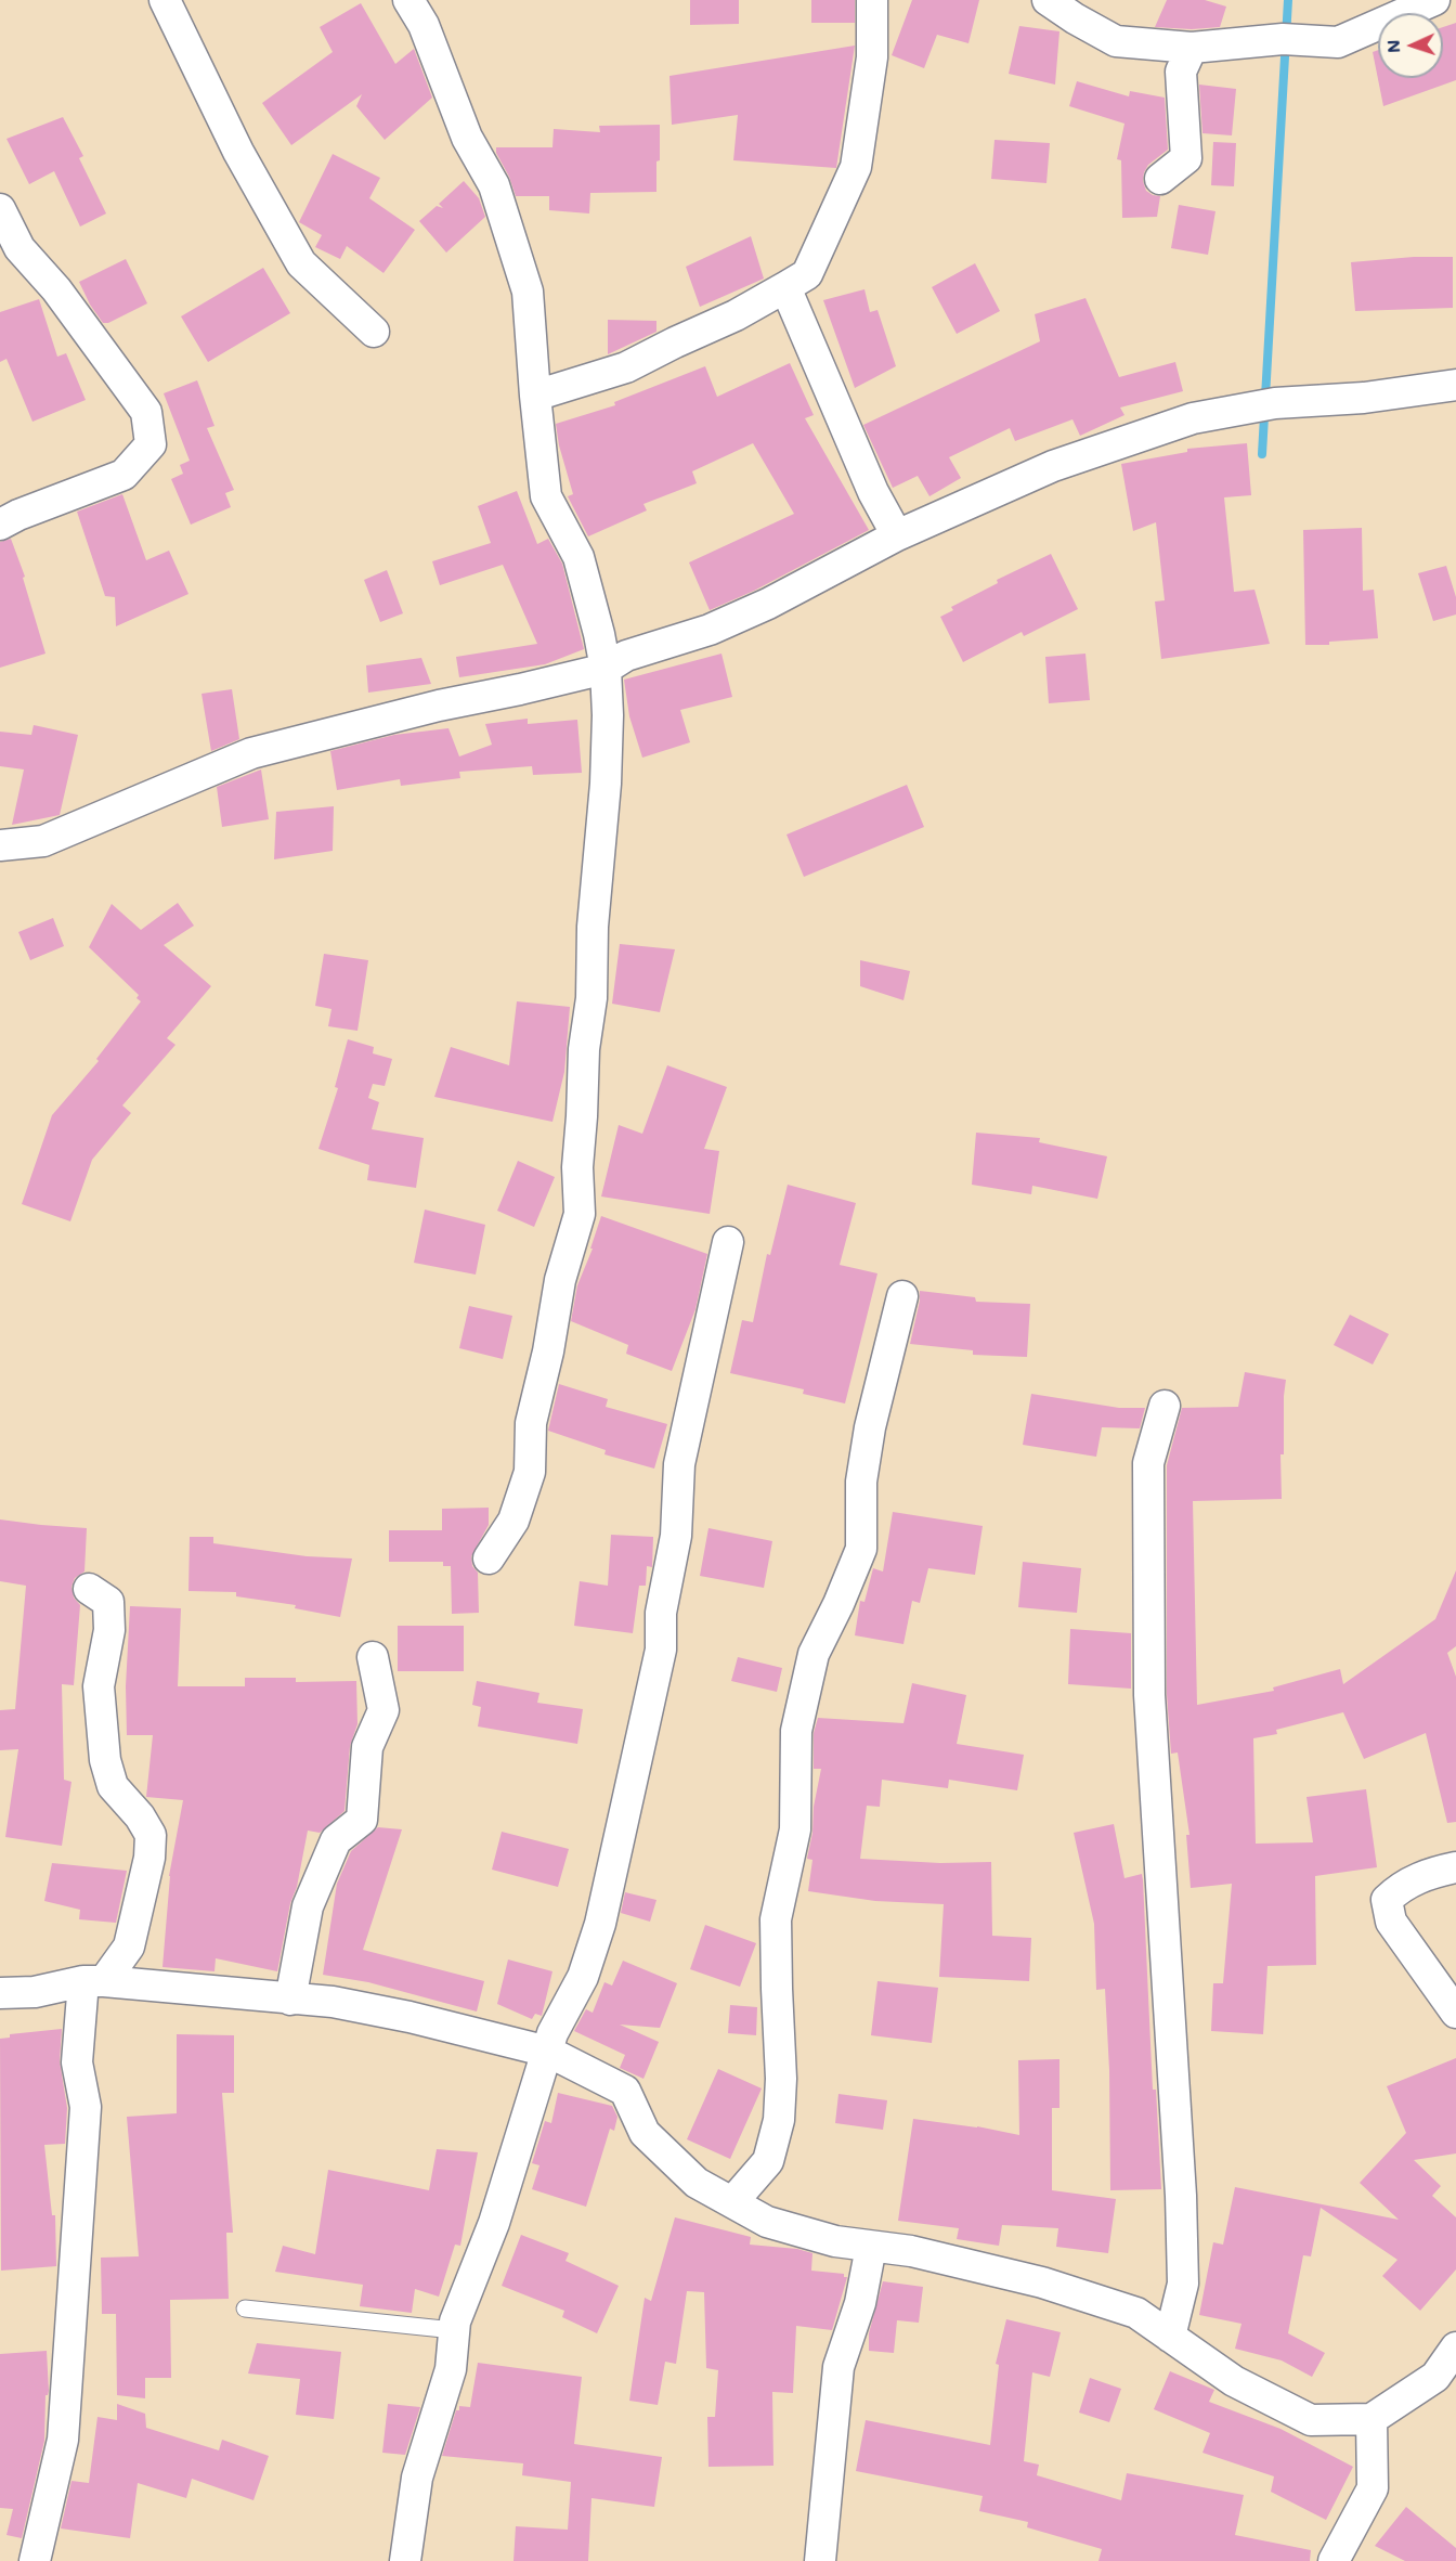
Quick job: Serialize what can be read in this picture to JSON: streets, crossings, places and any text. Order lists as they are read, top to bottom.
{
  "north": "left"
}
